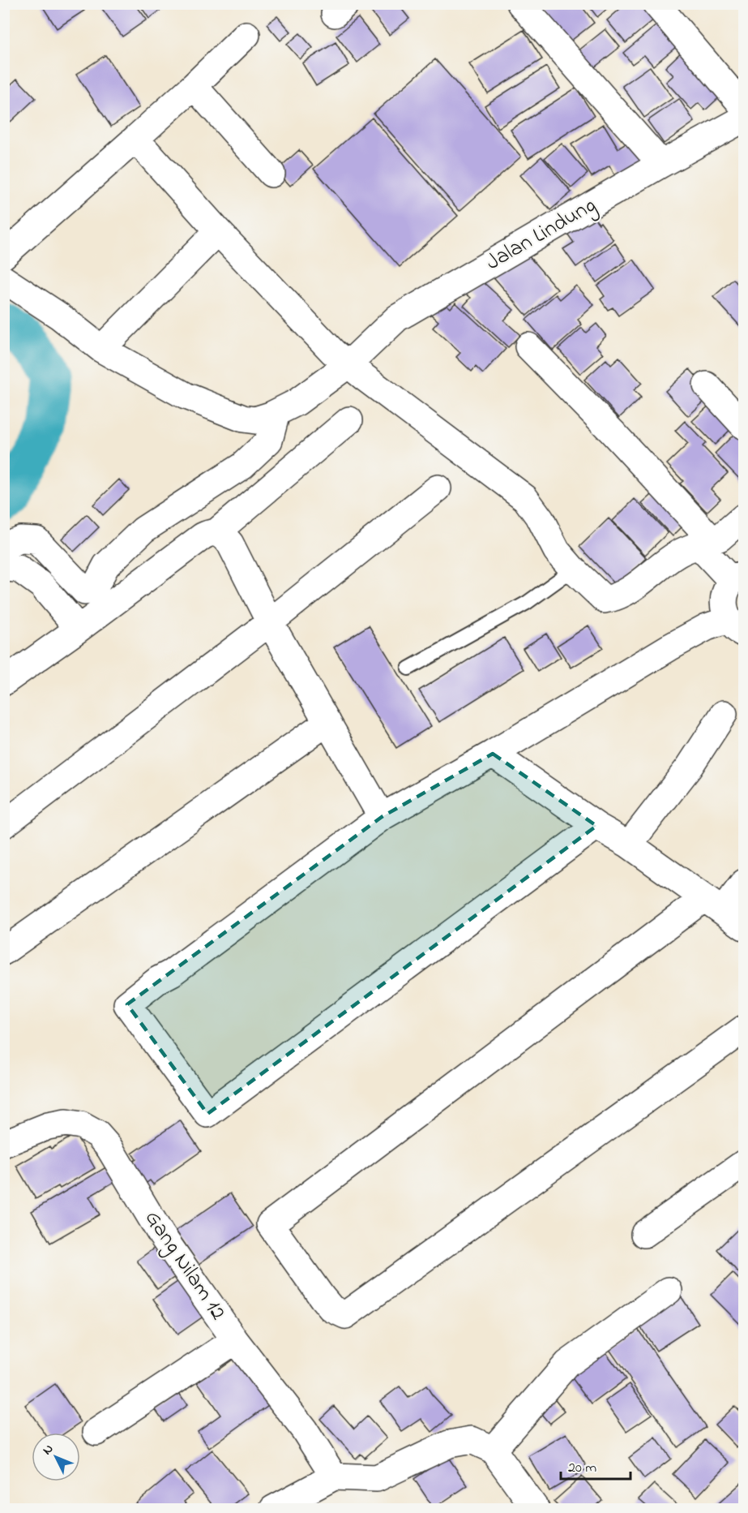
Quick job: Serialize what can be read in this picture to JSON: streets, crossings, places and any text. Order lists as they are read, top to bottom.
{
  "streets": {
    "street": ["Jalan Lindung", "Gang Nilam 12"]
  },
  "scale_bar": "20 m",
  "north": "top left"
}
